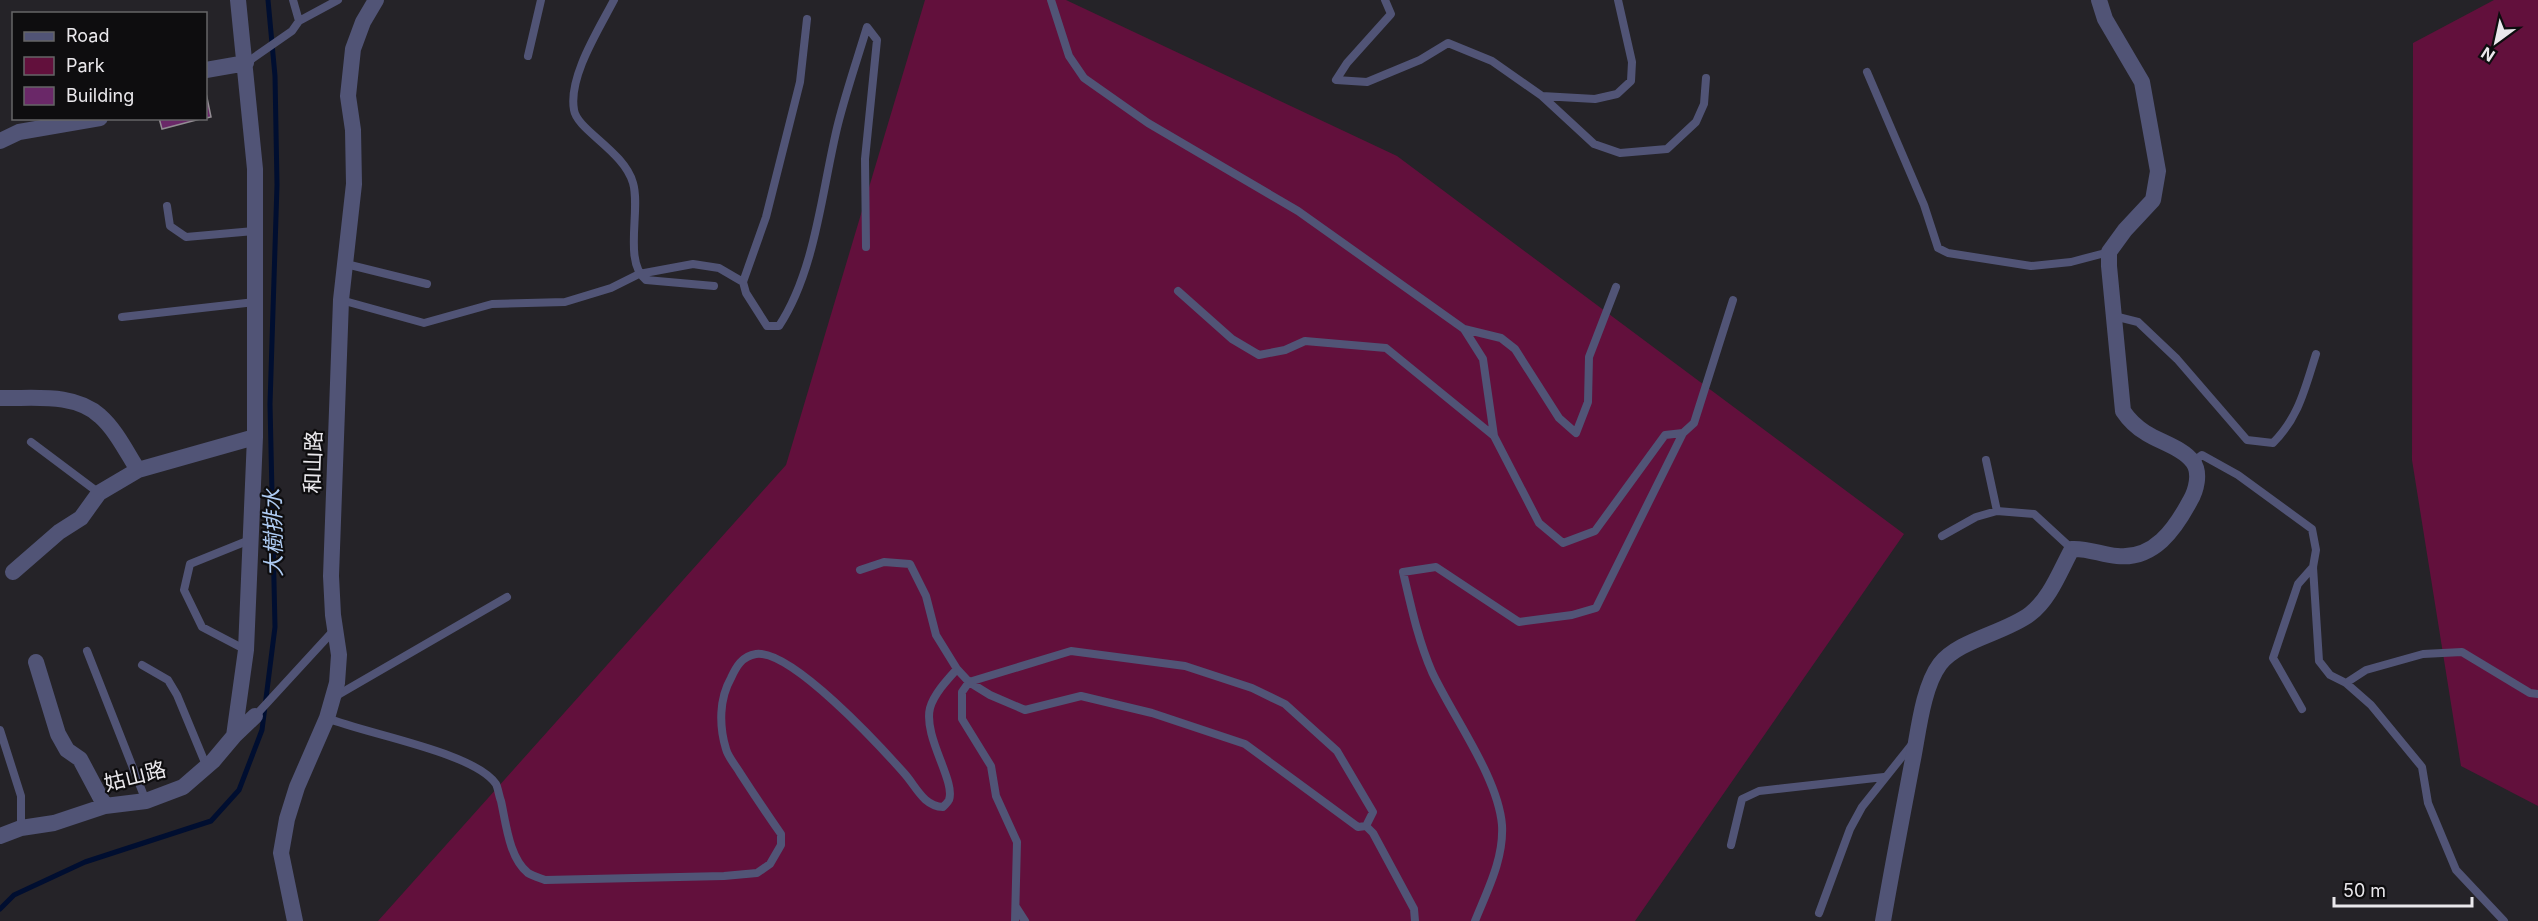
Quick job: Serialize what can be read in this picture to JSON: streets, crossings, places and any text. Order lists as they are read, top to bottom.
{
  "streets": {
    "street": ["和山路", "姑山路"]
  },
  "water": ["大樹排水"],
  "legend": ["Road", "Park", "Building"],
  "scale_bar": "50 m",
  "north": "bottom left"
}
